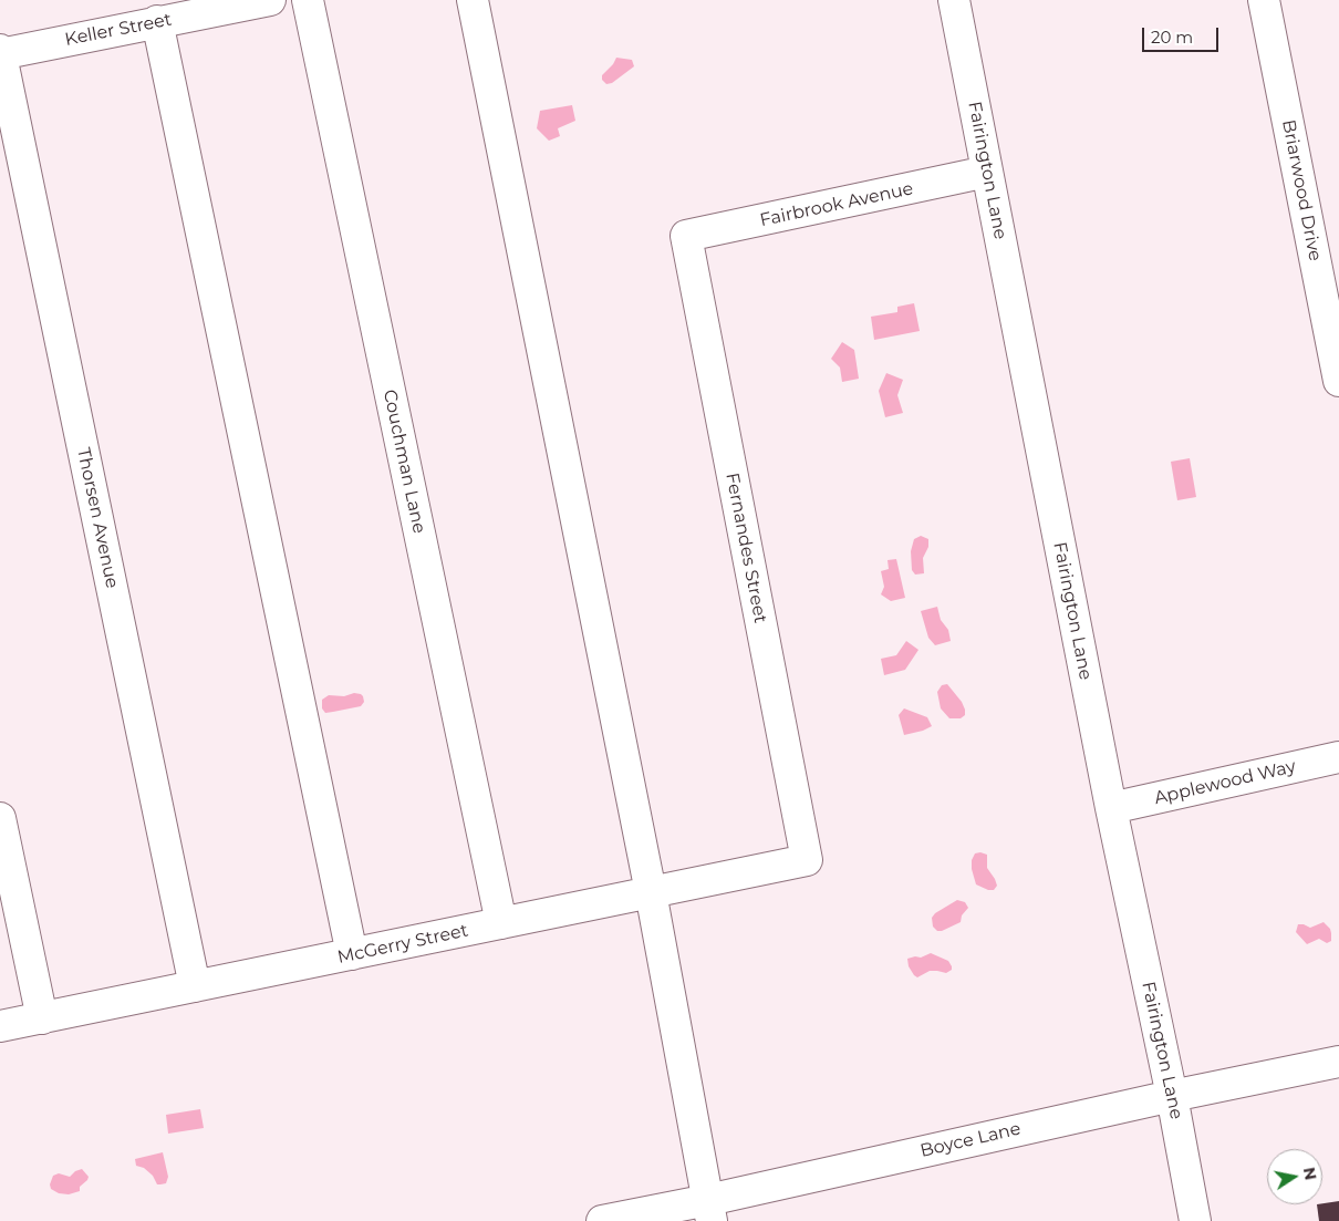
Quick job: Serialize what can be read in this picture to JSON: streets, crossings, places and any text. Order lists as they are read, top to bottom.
{
  "streets": {
    "street": [
      "Keller Street",
      "Fairington Lane",
      "Briarwood Drive",
      "Fairbrook Avenue",
      "Couchman Lane",
      "Thorsen Avenue",
      "Fernandes Street",
      "Applewood Way",
      "McGerry Street",
      "Boyce Lane"
    ]
  },
  "crossings": [
    ["Keller Street", "Thorsen Avenue"],
    ["Fairington Lane", "Fairbrook Avenue"],
    ["Fairington Lane", "Applewood Way"],
    ["Fairington Lane", "Boyce Lane"],
    ["Fairbrook Avenue", "Fernandes Street"],
    ["Couchman Lane", "McGerry Street"],
    ["Thorsen Avenue", "McGerry Street"],
    ["Fernandes Street", "McGerry Street"]
  ],
  "scale_bar": "20 m",
  "north": "right"
}
